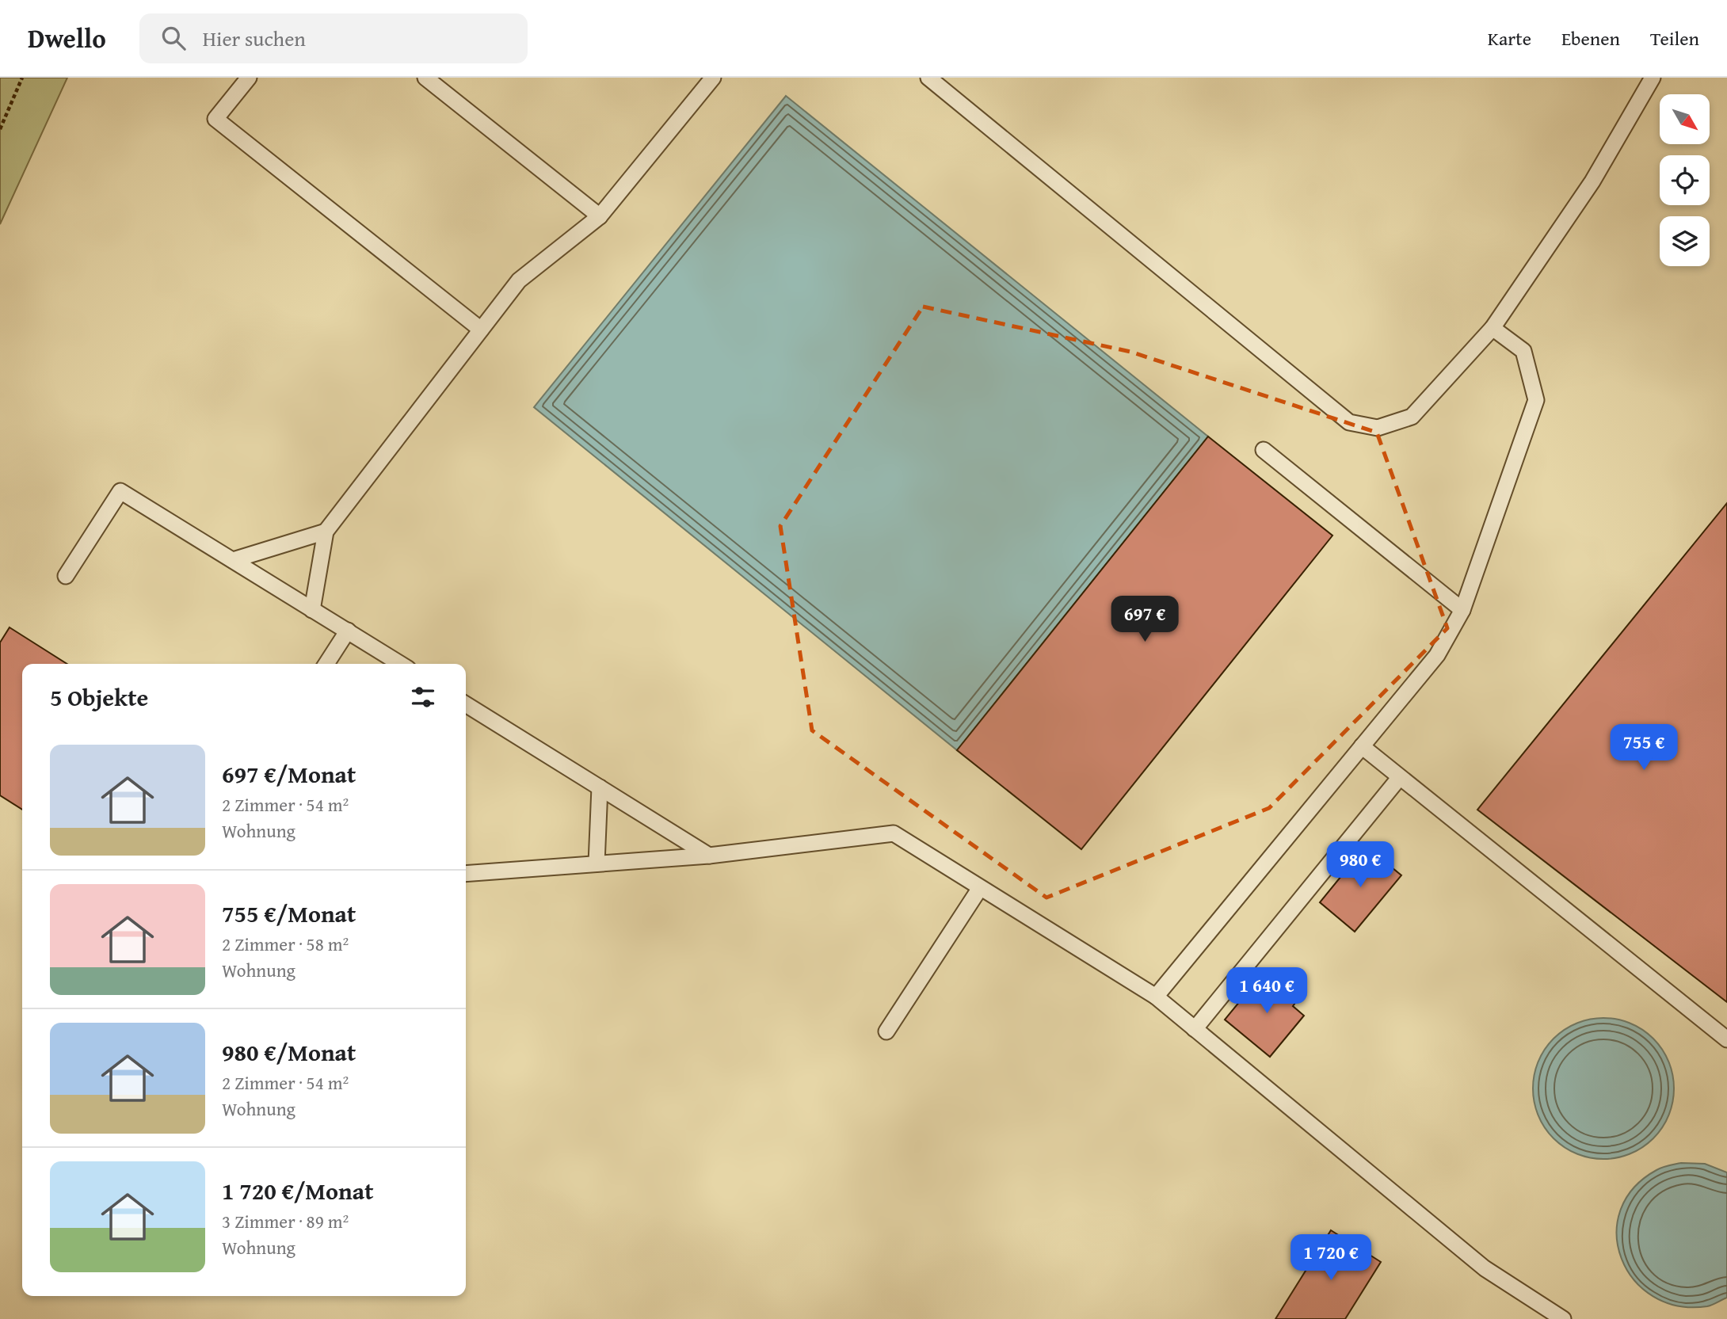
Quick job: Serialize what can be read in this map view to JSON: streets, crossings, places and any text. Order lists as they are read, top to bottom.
{
  "north": "bottom right",
  "page": {
    "header": "Dwello",
    "search": "Hier suchen",
    "nav": ["Karte", "Ebenen", "Teilen"],
    "price": [
      "697 €",
      "755 €",
      "980 €",
      "1 640 €",
      "1 720 €"
    ],
    "heading": "5 Objekte",
    "list": [
      {
        "name": "697 €/Monat",
        "note": "2 Zimmer · 54 m² · Wohnung"
      },
      {
        "name": "755 €/Monat",
        "note": "2 Zimmer · 58 m² · Wohnung"
      },
      {
        "name": "980 €/Monat",
        "note": "2 Zimmer · 54 m² · Wohnung"
      },
      {
        "name": "1 720 €/Monat",
        "note": "3 Zimmer · 89 m² · Wohnung"
      }
    ]
  }
}
